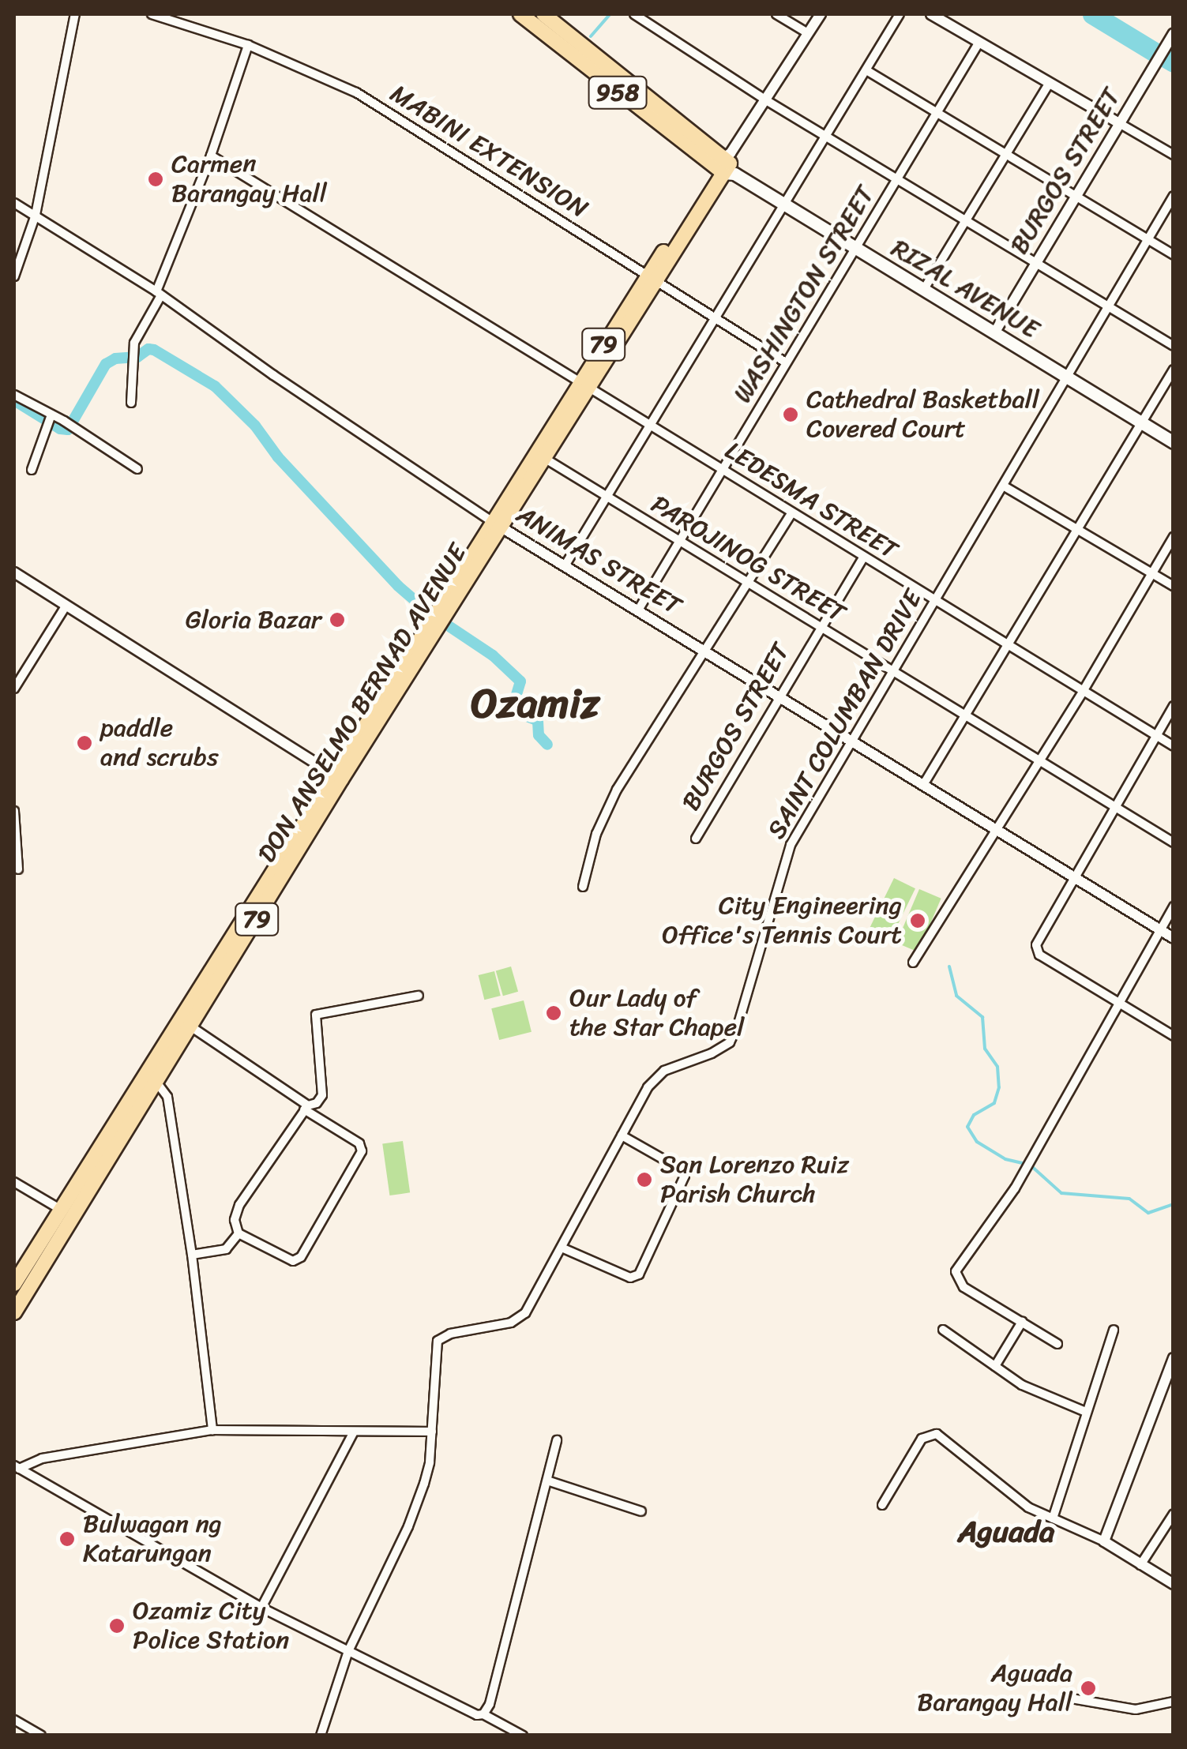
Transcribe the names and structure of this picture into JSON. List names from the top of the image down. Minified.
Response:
{"streets":{"main road":["958","RIZAL AVENUE","79","DON ANSELMO BERNAD AVENUE"],"street":["MABINI EXTENSION","BURGOS STREET","WASHINGTON STREET","LEDESMA STREET","PAROJINOG STREET","ANIMAS STREET","SAINT COLUMBAN DRIVE"]},"crossings":[["958","RIZAL AVENUE"],["958","DON ANSELMO BERNAD AVENUE"],["MABINI EXTENSION","WASHINGTON STREET"],["MABINI EXTENSION","DON ANSELMO BERNAD AVENUE"],["BURGOS STREET","RIZAL AVENUE"],["BURGOS STREET","LEDESMA STREET"],["BURGOS STREET","PAROJINOG STREET"],["BURGOS STREET","ANIMAS STREET"],["RIZAL AVENUE","WASHINGTON STREET"],["RIZAL AVENUE","DON ANSELMO BERNAD AVENUE"],["RIZAL AVENUE","SAINT COLUMBAN DRIVE"],["WASHINGTON STREET","LEDESMA STREET"],["WASHINGTON STREET","PAROJINOG STREET"],["WASHINGTON STREET","ANIMAS STREET"],["LEDESMA STREET","DON ANSELMO BERNAD AVENUE"],["LEDESMA STREET","SAINT COLUMBAN DRIVE"],["PAROJINOG STREET","DON ANSELMO BERNAD AVENUE"],["PAROJINOG STREET","SAINT COLUMBAN DRIVE"],["ANIMAS STREET","DON ANSELMO BERNAD AVENUE"],["ANIMAS STREET","SAINT COLUMBAN DRIVE"]],"districts":["Ozamiz","Aguada"],"places":["Carmen Barangay Hall","Cathedral Basketball Covered Court","Gloria Bazar","paddle and scrubs","City Engineering Office's Tennis Court","Our Lady of the Star Chapel","San Lorenzo Ruiz Parish Church","Bulwagan ng Katarungan","Ozamiz City Police Station","Aguada Barangay Hall"]}
